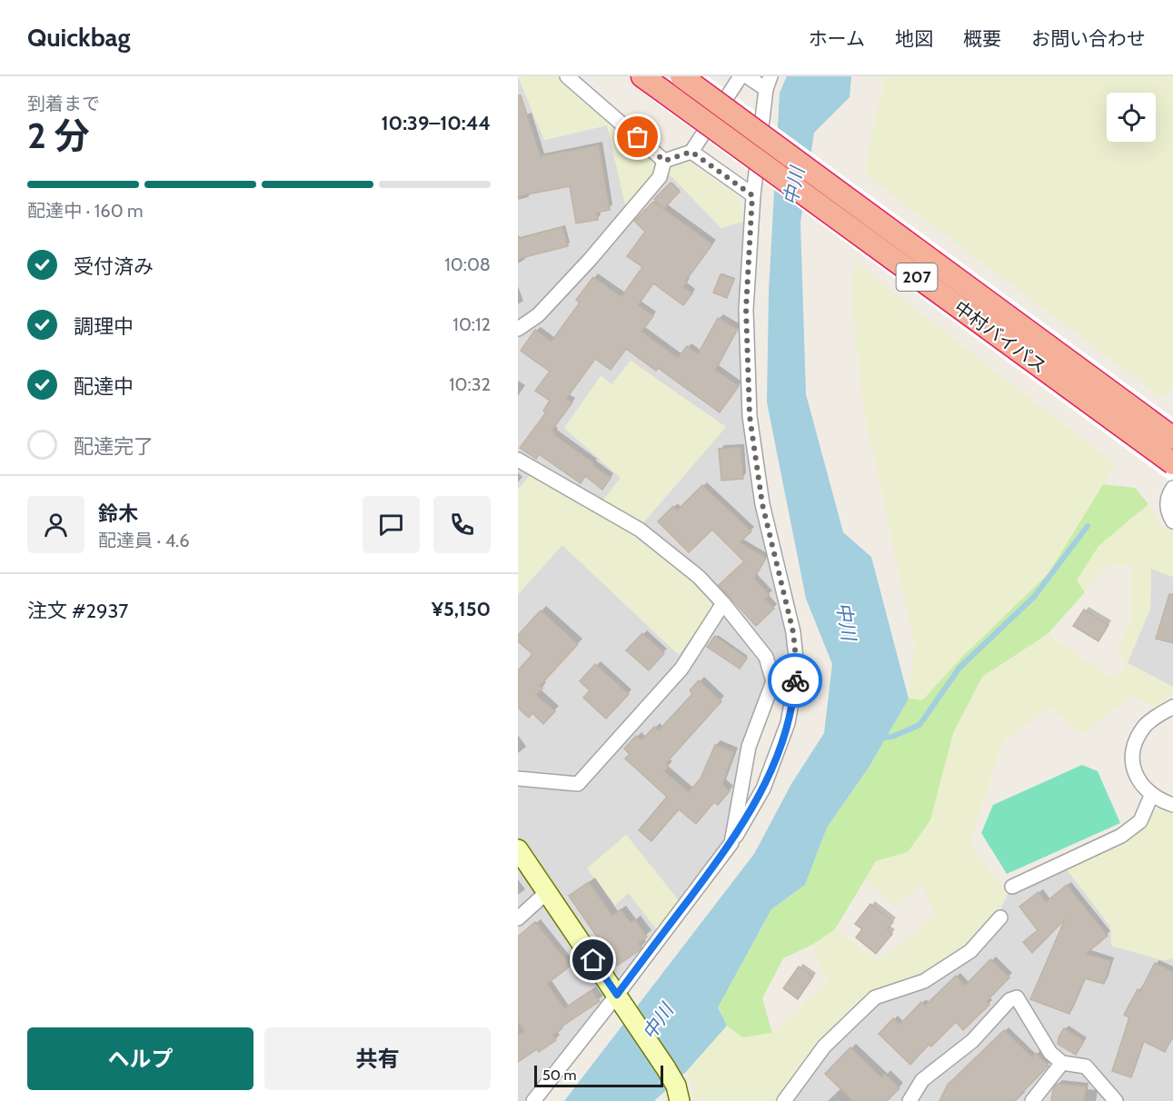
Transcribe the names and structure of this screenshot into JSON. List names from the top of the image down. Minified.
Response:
{"streets":{"highway":["207","中村バイパス"]},"water":["中川"],"scale_bar":"50 m","page":{"header":"Quickbag","nav":["ホーム","地図","概要","お問い合わせ"],"heading":["2 分","到着まで","10:39–10:44"],"panel":["鈴木","配達員 · 4.6","注文 #2937","¥5,150"],"bar":"配達中 · 160 m","list":[["受付済み","10:08"],["調理中","10:12"],["配達中","10:32"],"配達完了"],"buttons":["ヘルプ","共有"],"scale":"50 m"}}
